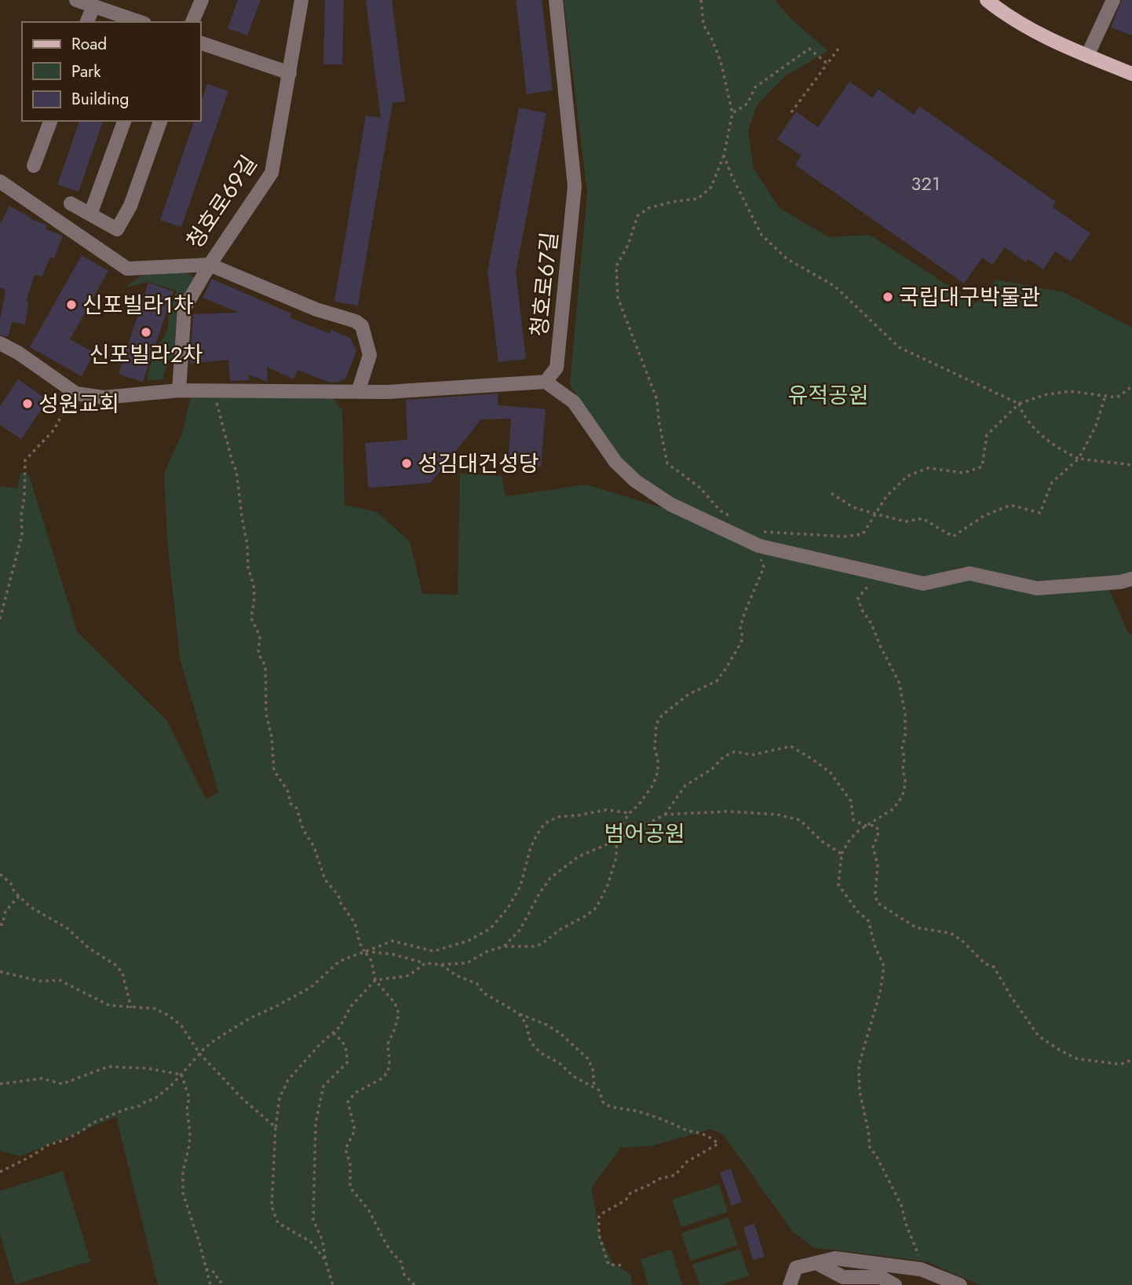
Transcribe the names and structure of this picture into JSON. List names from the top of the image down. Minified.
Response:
{"streets":{"street":["청호로69길","청호로67길"]},"parks":["유적공원","범어공원"],"places":["국립대구박물관","신포빌라1차","신포빌라2차","성원교회","성김대건성당"],"house_numbers":["321"],"legend":["Road","Park","Building"]}
